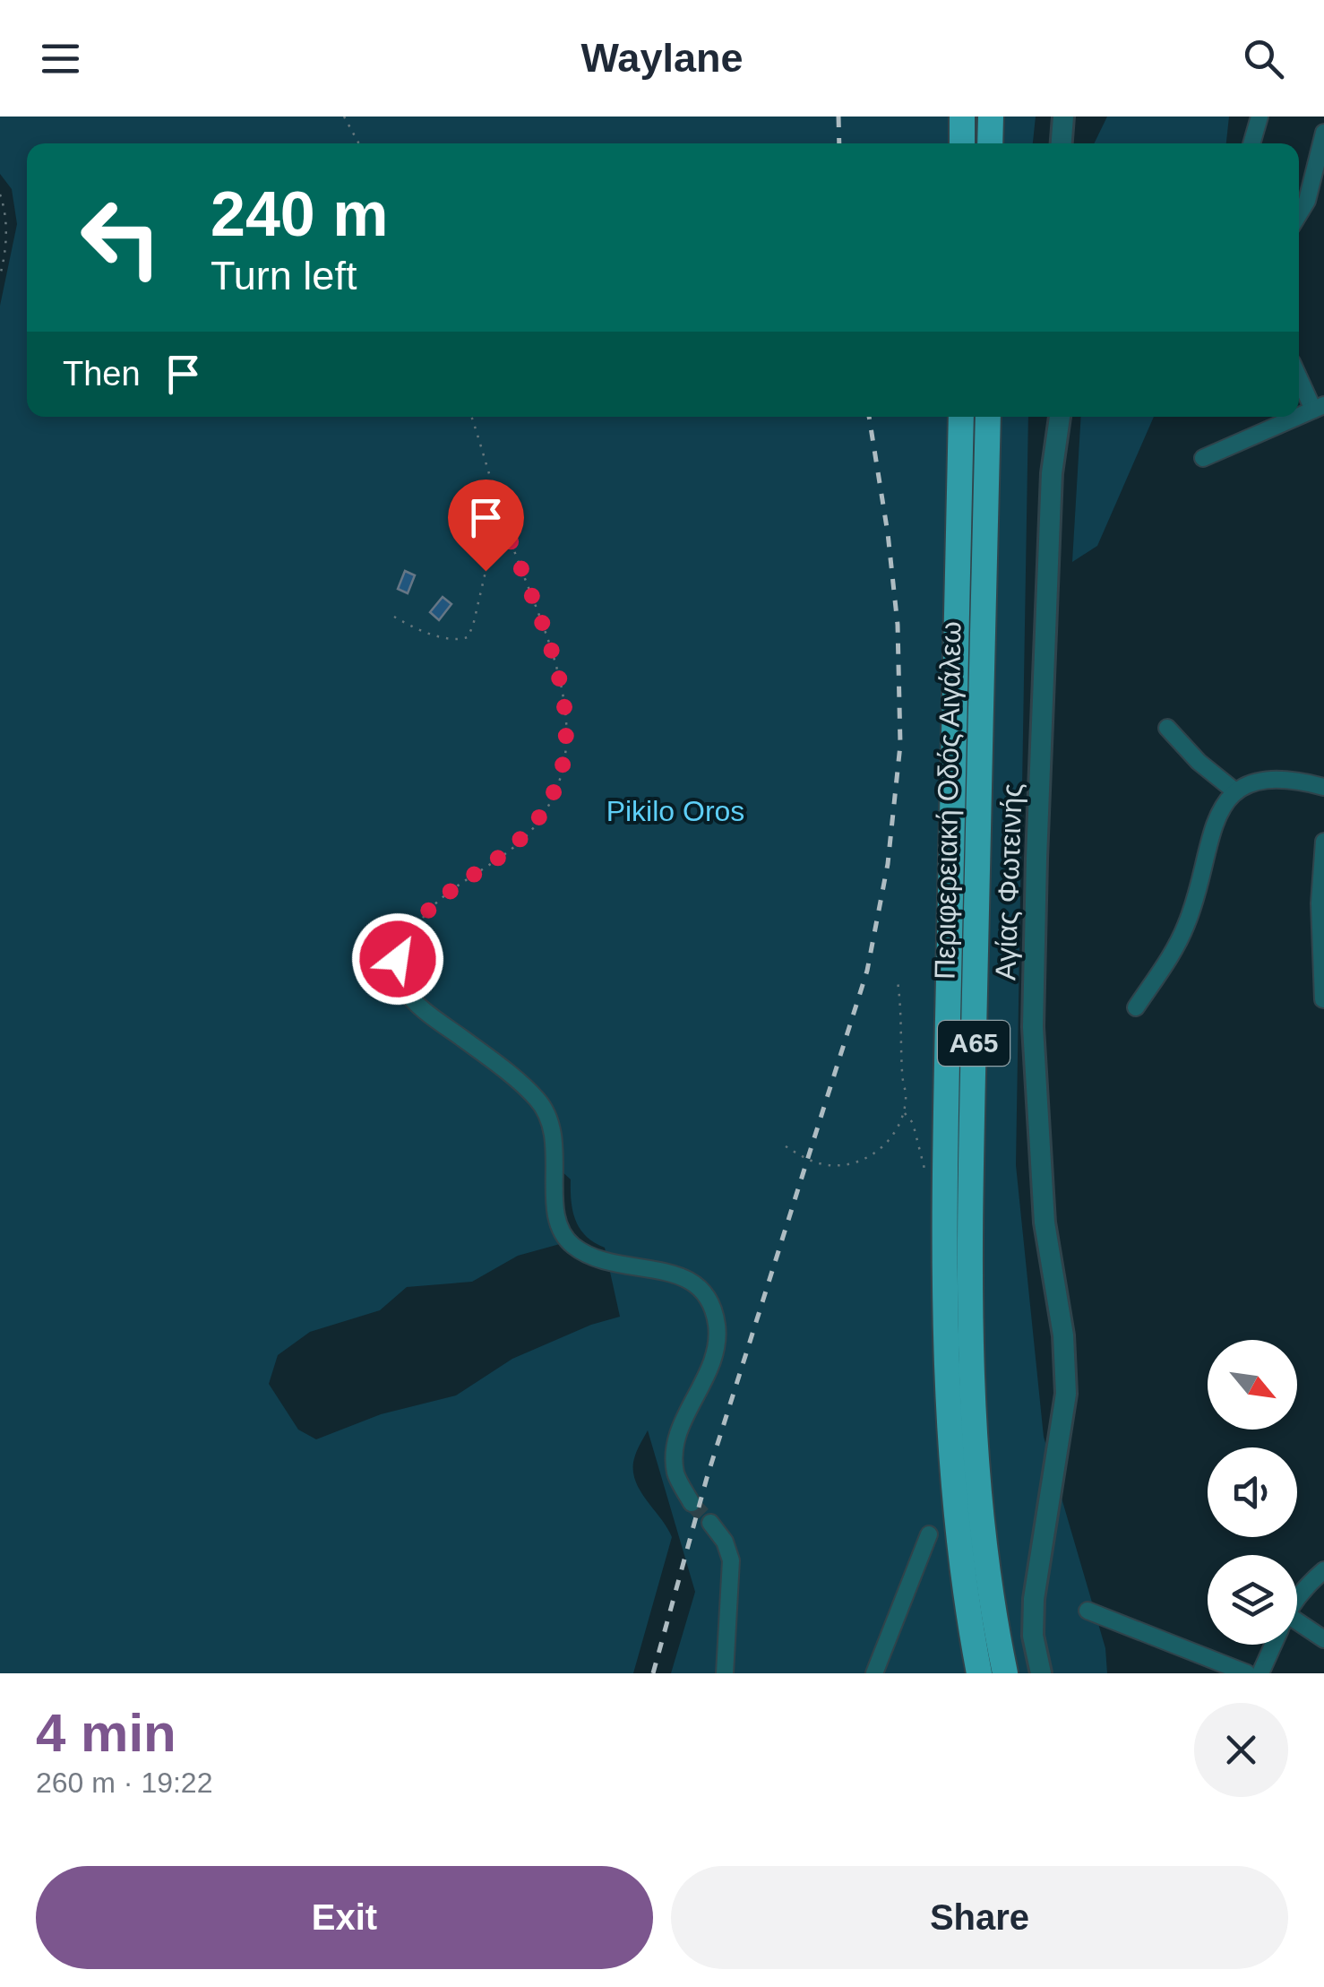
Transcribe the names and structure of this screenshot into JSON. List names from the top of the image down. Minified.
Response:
{"streets":{"highway":["Περιφερειακή Οδός Αιγάλεω","Α65"],"street":["Αγίας Φωτεινής"]},"parks":["Pikilo Oros"],"north":"bottom right","page":{"header":"Waylane","turn":["240 m","Turn left"],"then":"Then","heading":["4 min","260 m · 19:22"],"buttons":["Exit","Share"]}}
